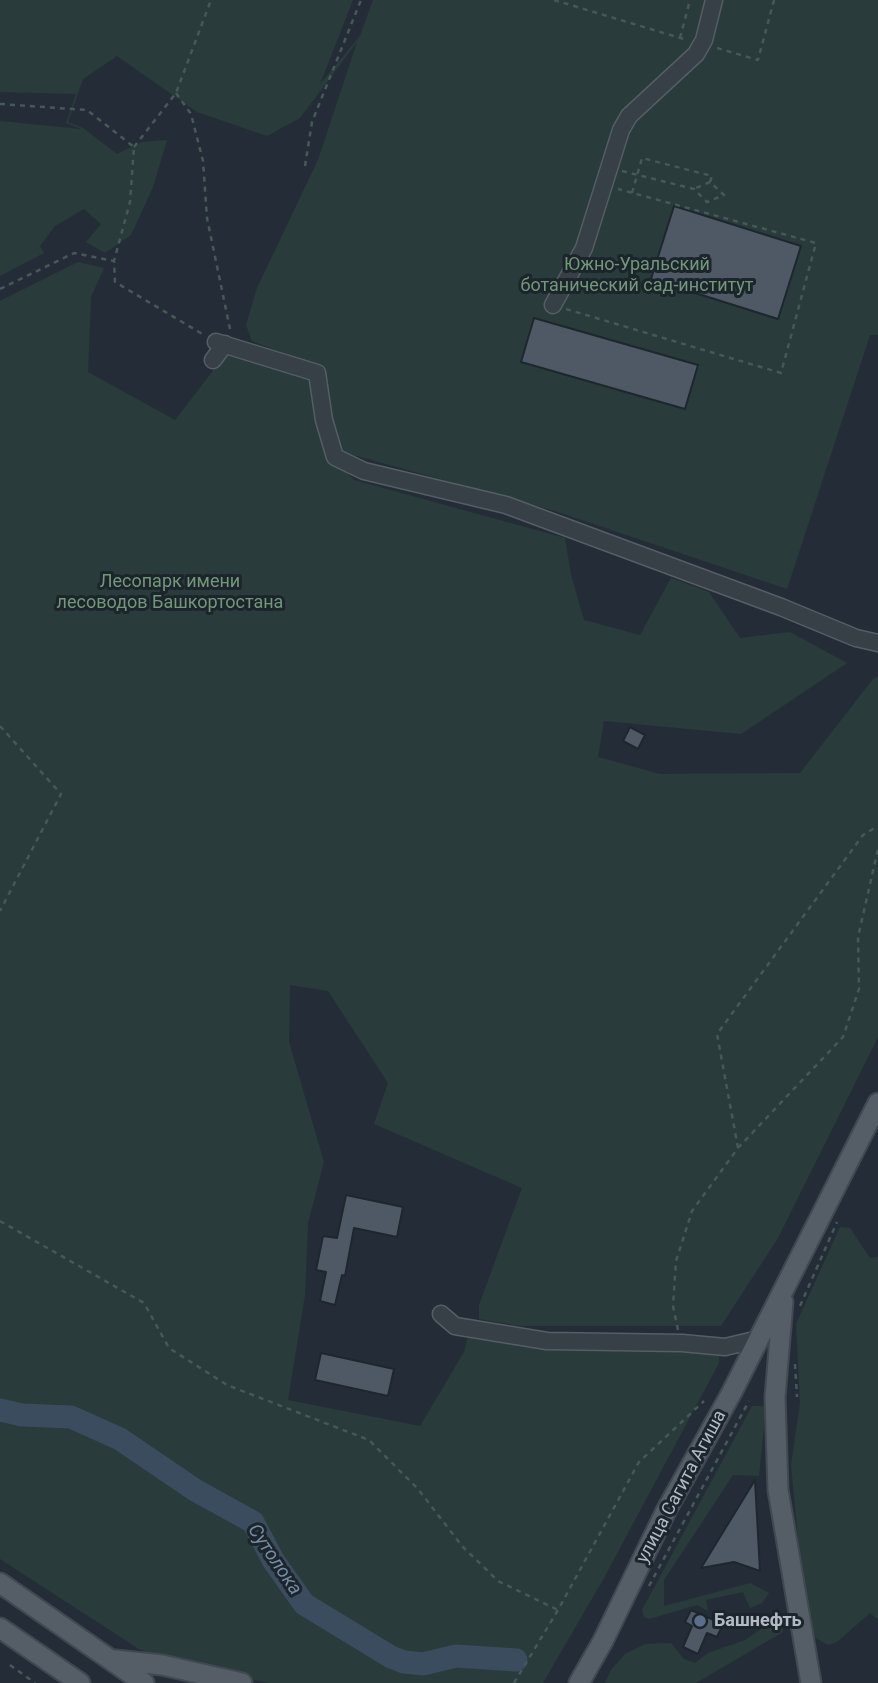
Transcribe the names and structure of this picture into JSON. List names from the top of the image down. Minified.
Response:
{"streets":{"main road":["улица Сагита Агиша"]},"water":["Сутолока"],"parks":["Южно-Уральский ботанический сад-институт","Лесопарк имени лесоводов Башкортостана"],"places":["Башнефть"]}
